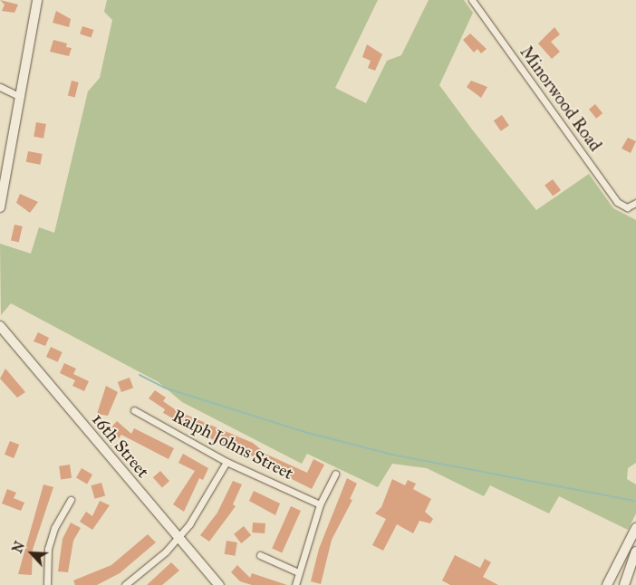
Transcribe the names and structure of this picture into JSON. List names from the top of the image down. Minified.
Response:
{"streets":{"street":["Minorwood Road","Ralph Johns Street","16th Street"]},"north":"top left"}
